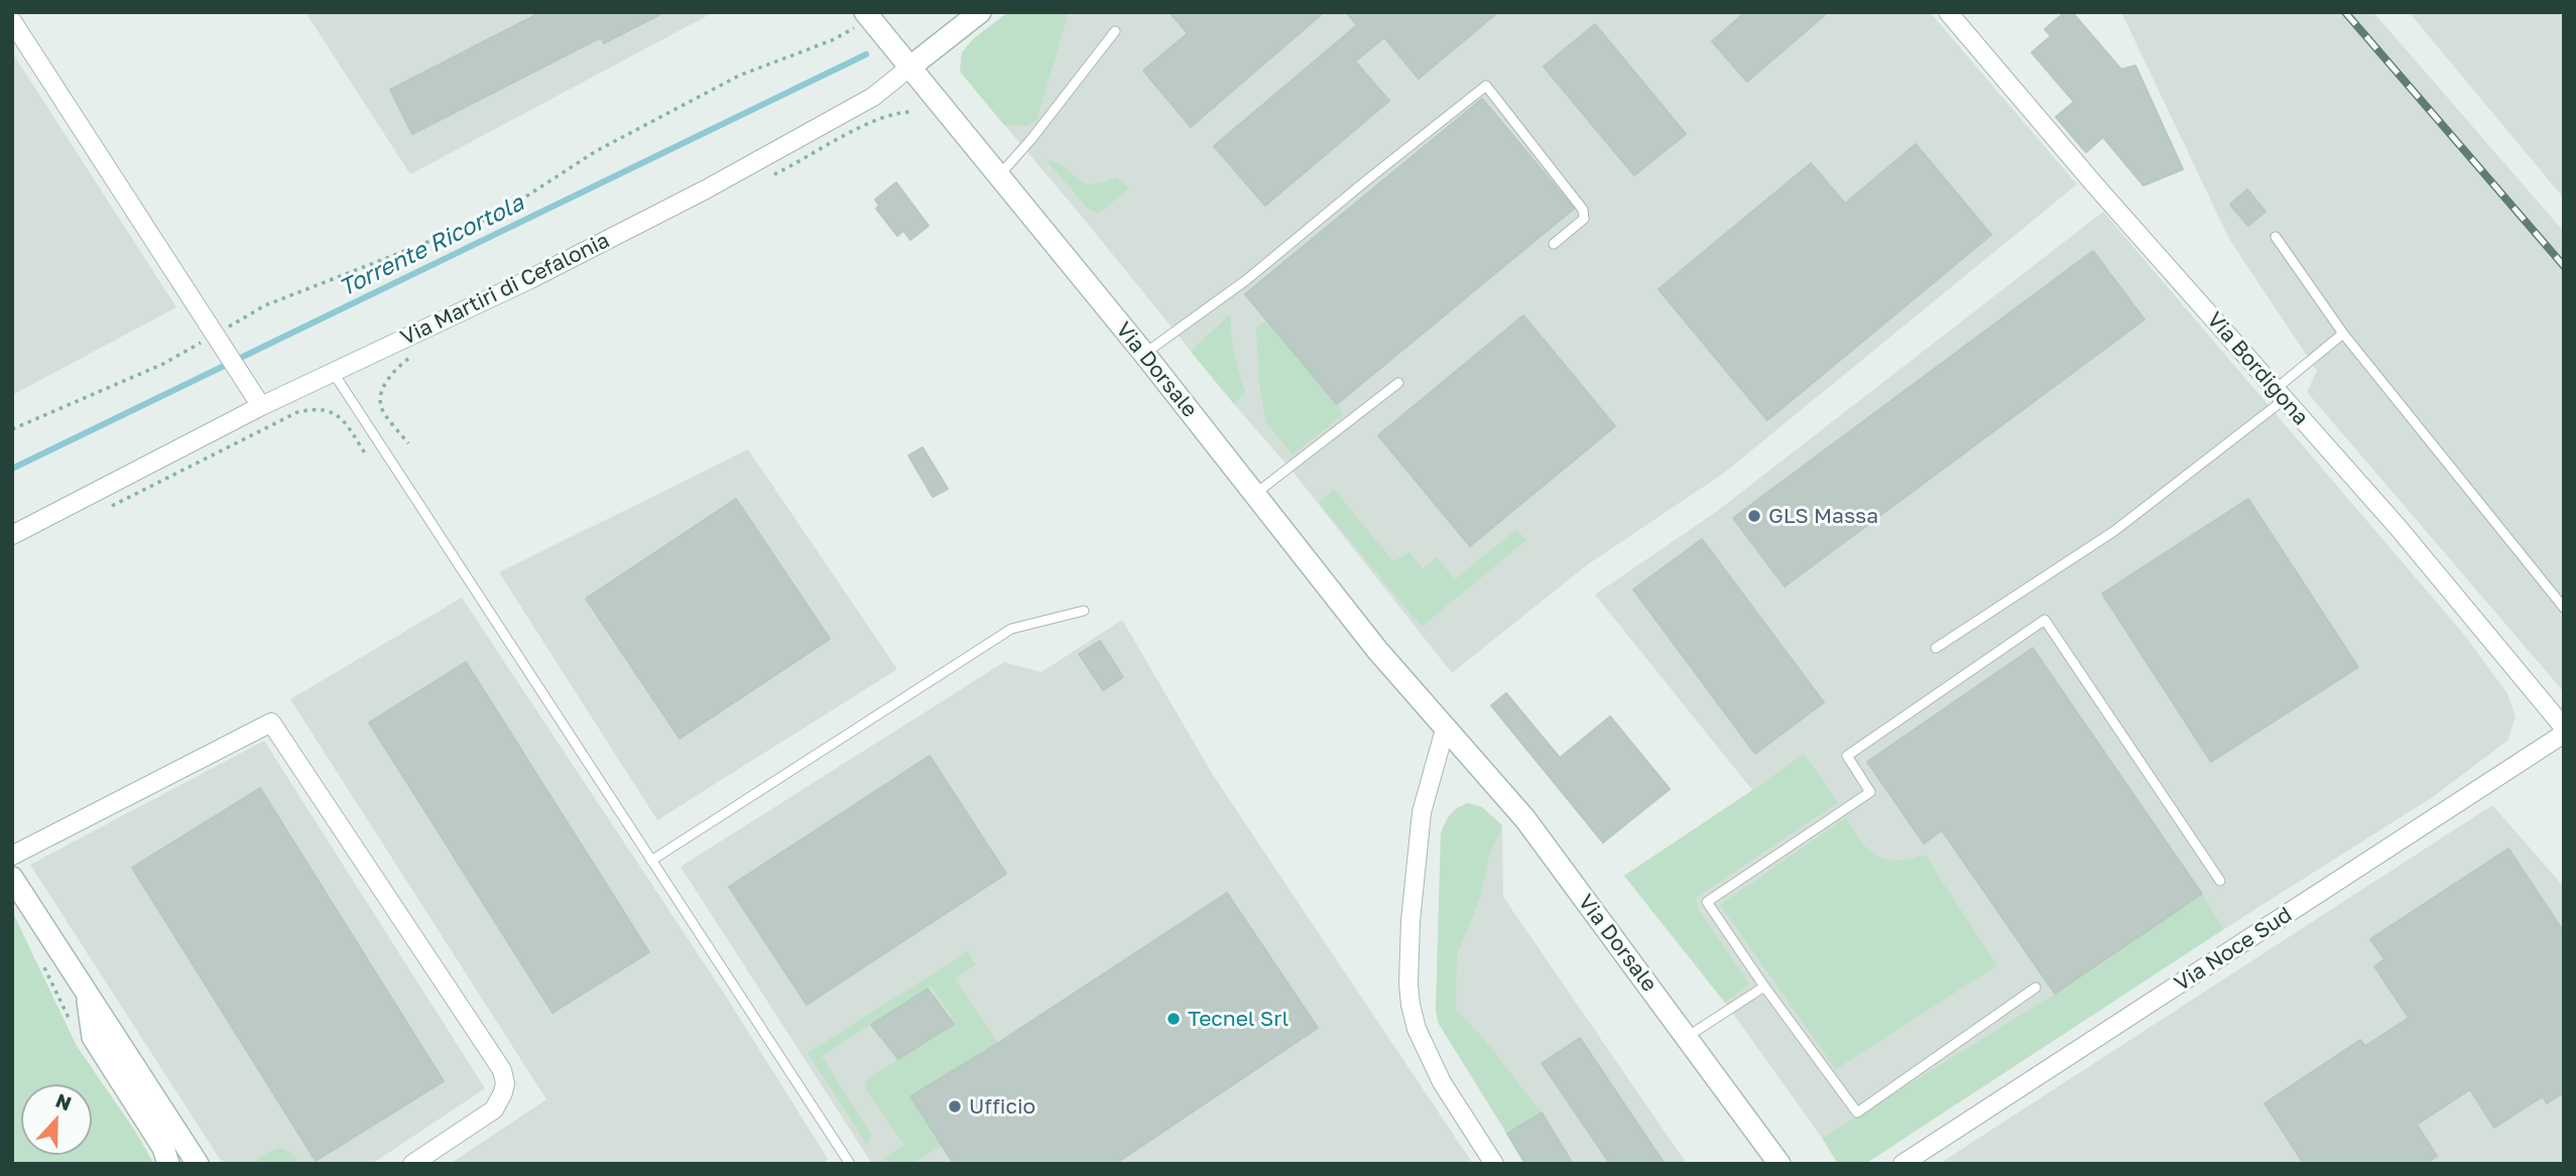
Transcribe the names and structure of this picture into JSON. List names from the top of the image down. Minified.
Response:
{"streets":{"street":["Via Martiri di Cefalonia","Via Bordigona","Via Dorsale","Via Noce Sud"]},"crossings":[["Via Martiri di Cefalonia","Via Dorsale"]],"water":["Torrente Ricortola"],"places":["GLS Massa","Tecnel Srl","Ufficio"],"north":"top"}
